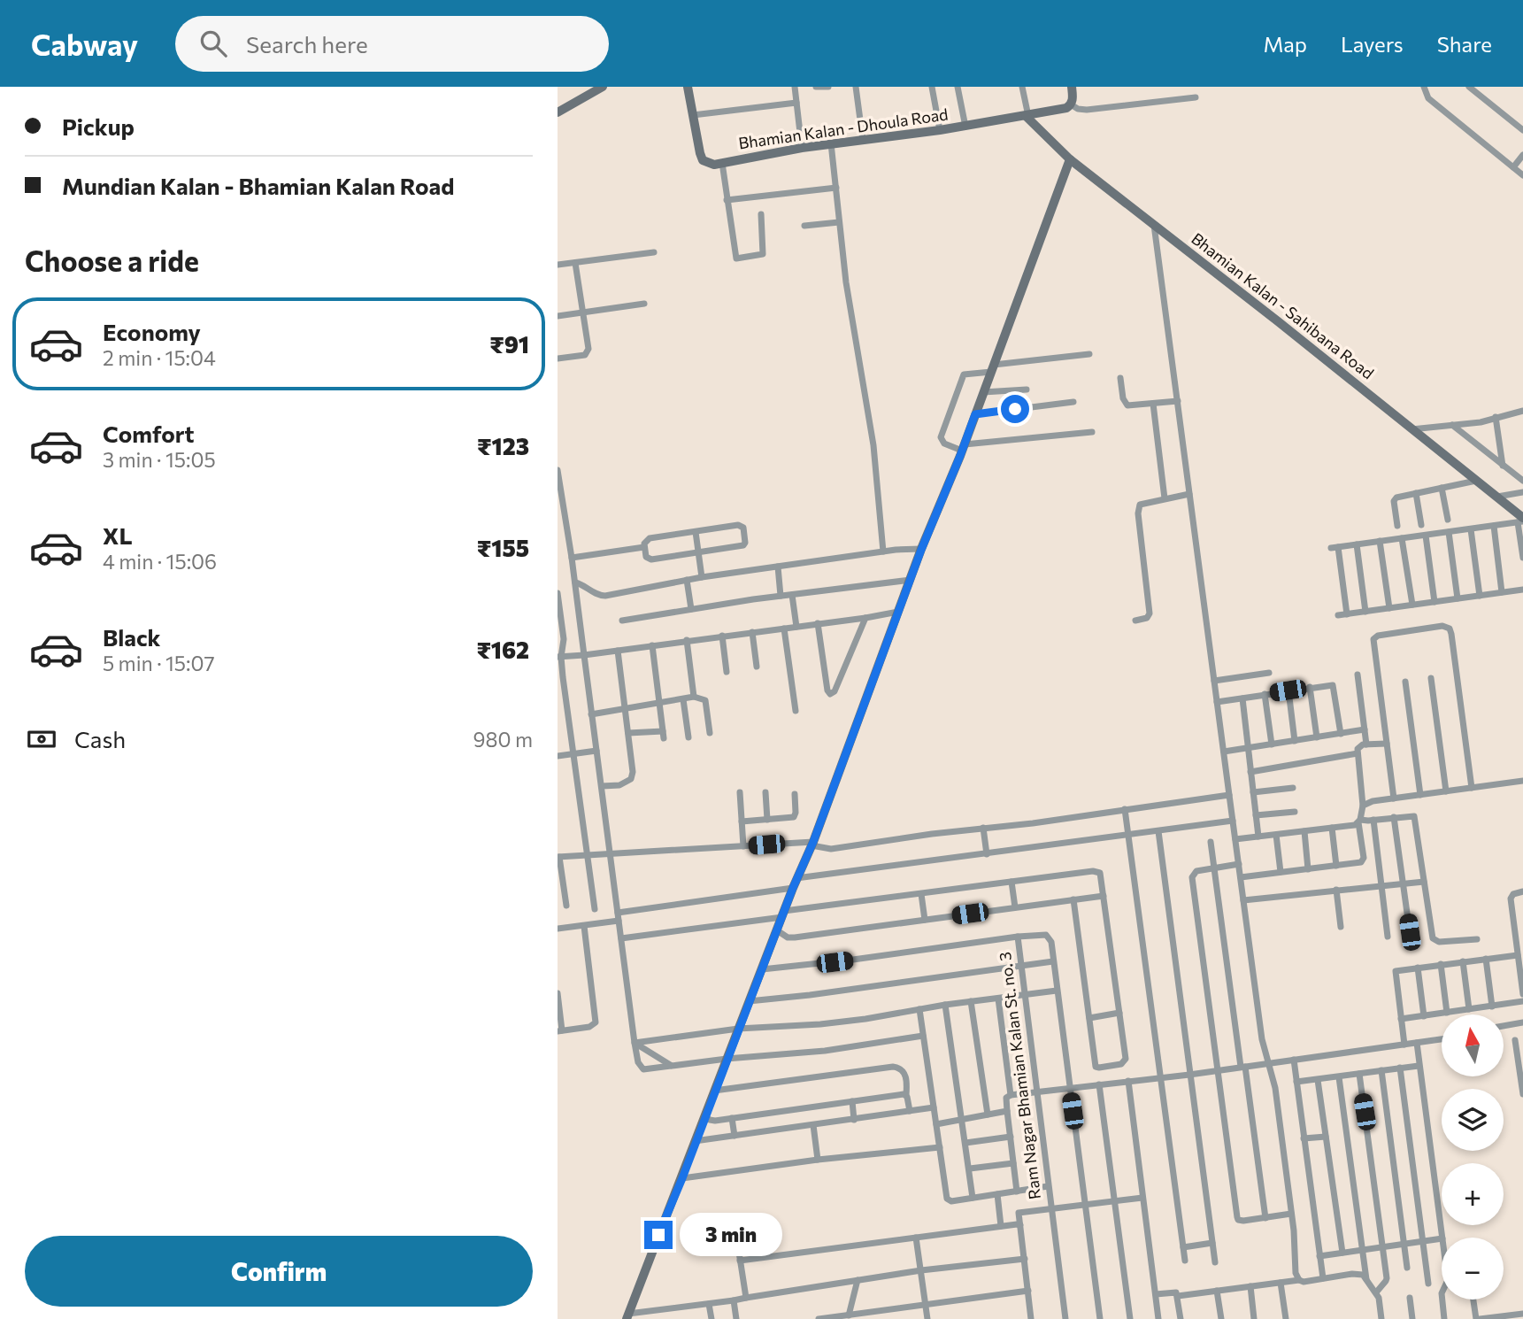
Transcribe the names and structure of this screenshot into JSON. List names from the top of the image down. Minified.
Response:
{"streets":{"street":["Bhamian Kalan - Dhoula Road","Bhamian Kalan - Sahibana Road","Ram Nagar Bhamian Kalan St. no. 3"]},"crossings":[["Bhamian Kalan - Dhoula Road","Bhamian Kalan - Sahibana Road"]],"north":"top","page":{"header":"Cabway","search":"Search here","nav":["Map","Layers","Share"],"banner":["Pickup","Mundian Kalan - Bhamian Kalan Road"],"heading":"Choose a ride","list":[{"name":"Economy","note":"2 min · 15:04","value":"₹91"},{"name":"Comfort","note":"3 min · 15:05","value":"₹123"},{"name":"XL","note":"4 min · 15:06","value":"₹155"},{"name":"Black","note":"5 min · 15:07","value":"₹162"}],"pay":["Cash","980 m"],"map_buttons":["+","−"],"bubble":"3 min","buttons":"Confirm"}}
